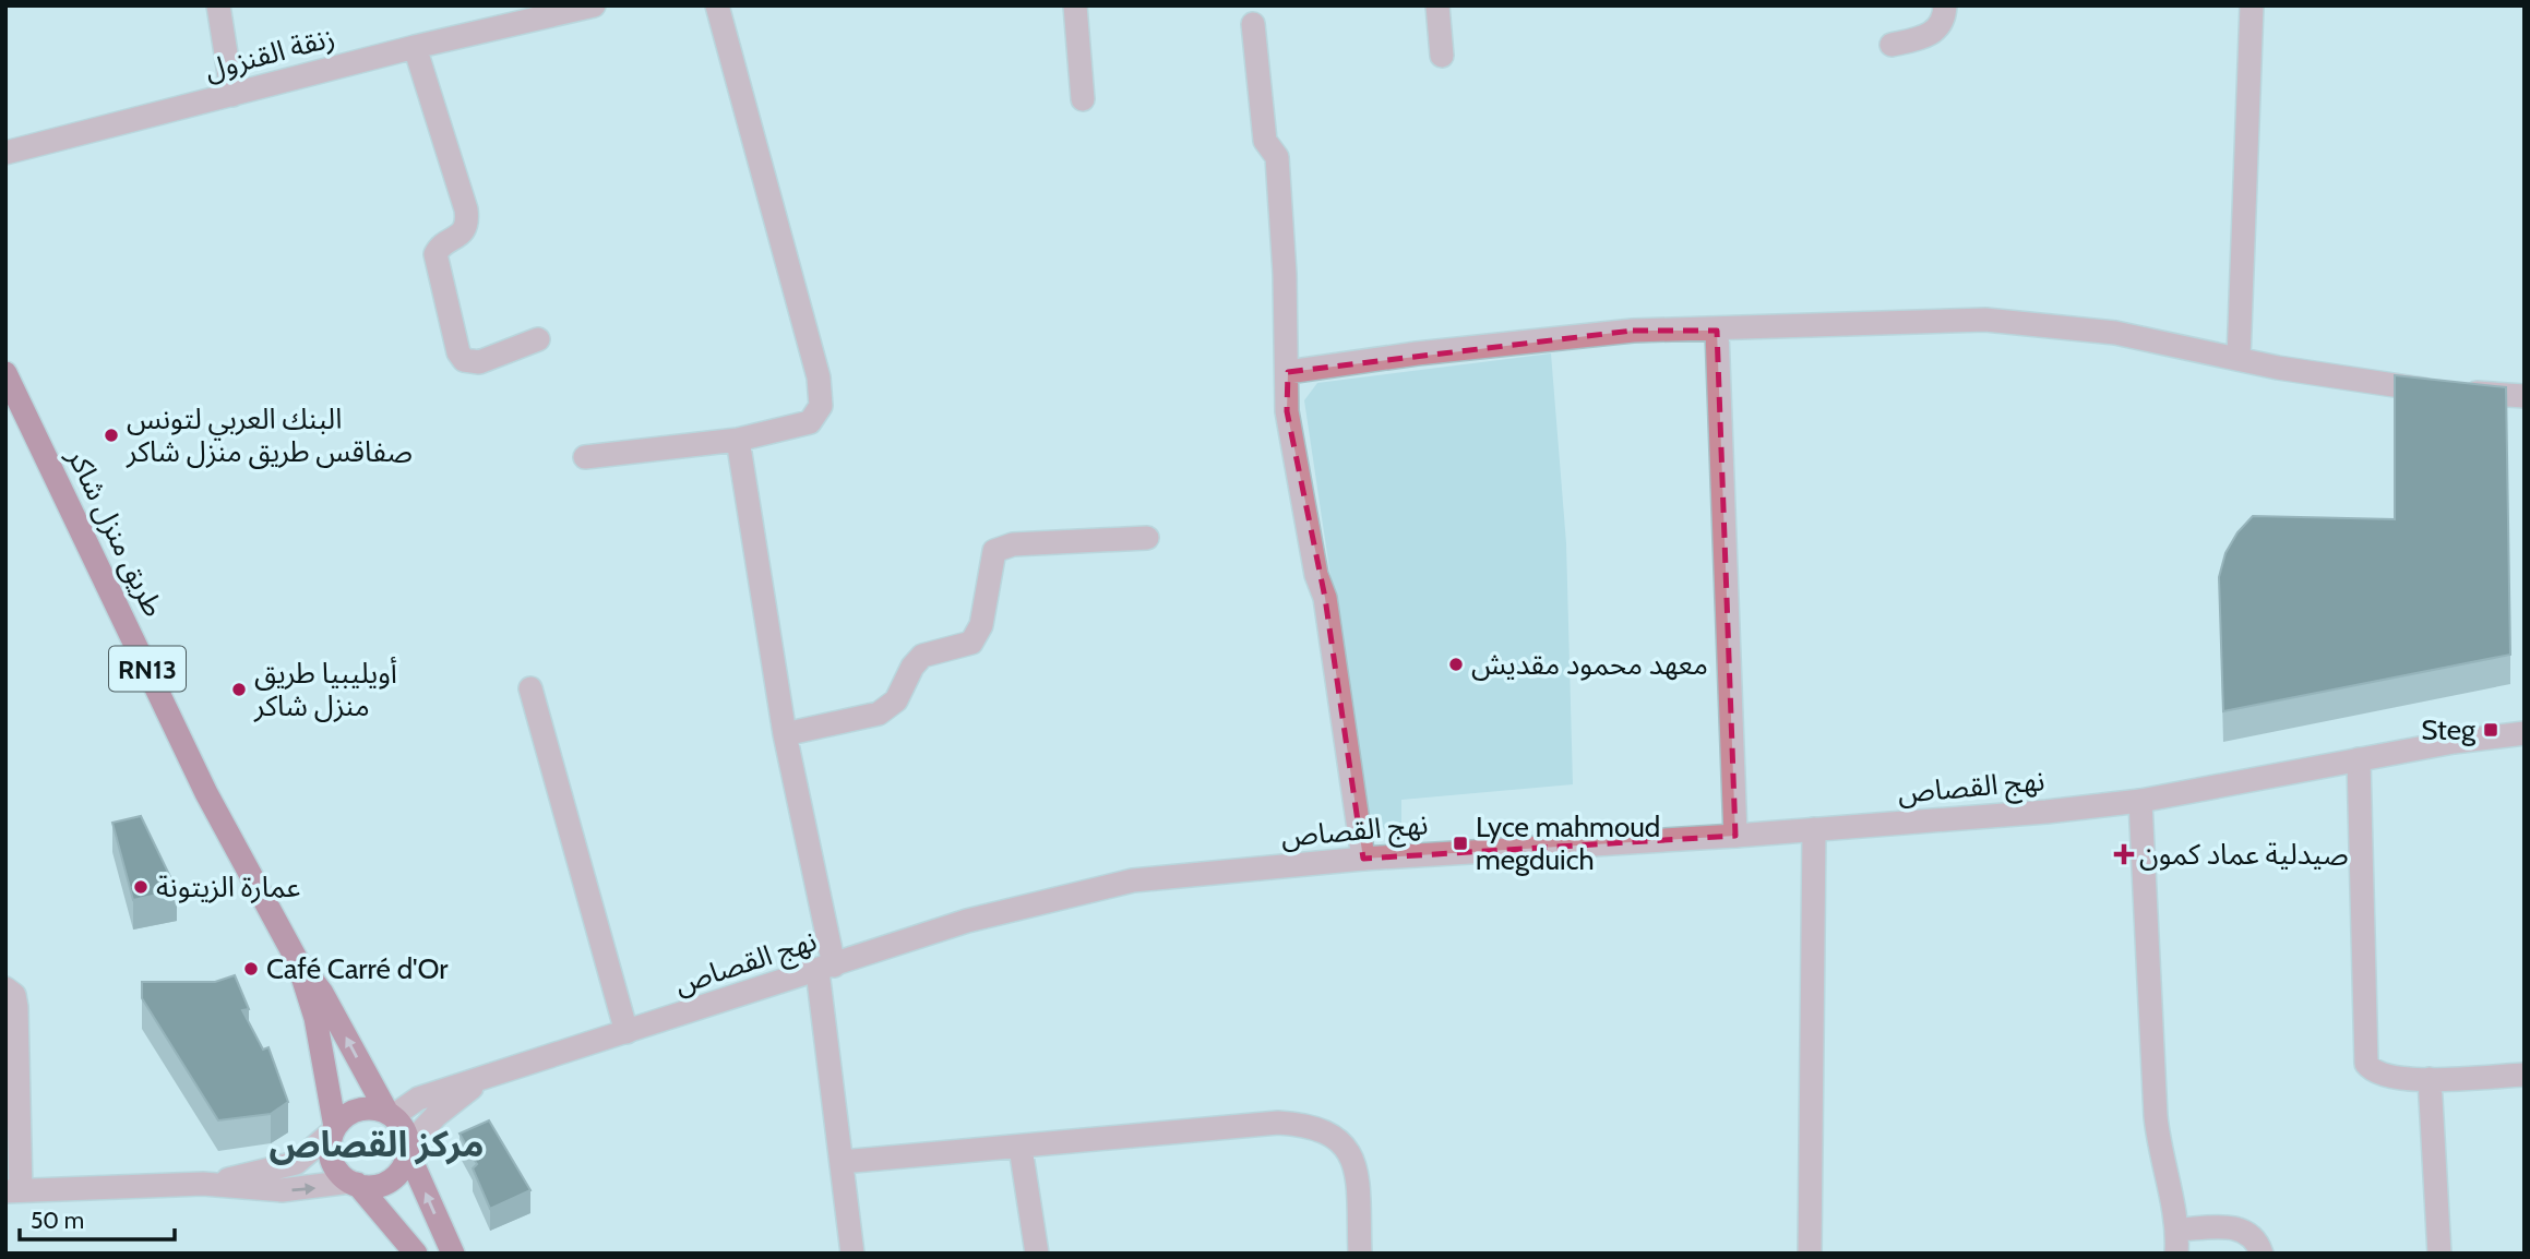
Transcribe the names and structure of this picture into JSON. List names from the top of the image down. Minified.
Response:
{"streets":{"main road":["طريق منزل شاكر","RN13"],"street":["زنقة القنزول","نهج القصاص"]},"crossings":[["طريق منزل شاكر","RN13"],["طريق منزل شاكر","نهج القصاص"],["RN13","نهج القصاص"]],"districts":["مركز القصاص"],"places":{"other":["البنك العربي لتونس صفاقس طريق منزل شاكر","معهد محمود مقديش","أويليبيا طريق منزل شاكر","عمارة الزيتونة","Café Carré d'Or"],"transit":["Steg","Lyce mahmoud megduich"],"health":["صيدلية عماد كمون"]},"scale_bar":"50 m"}
